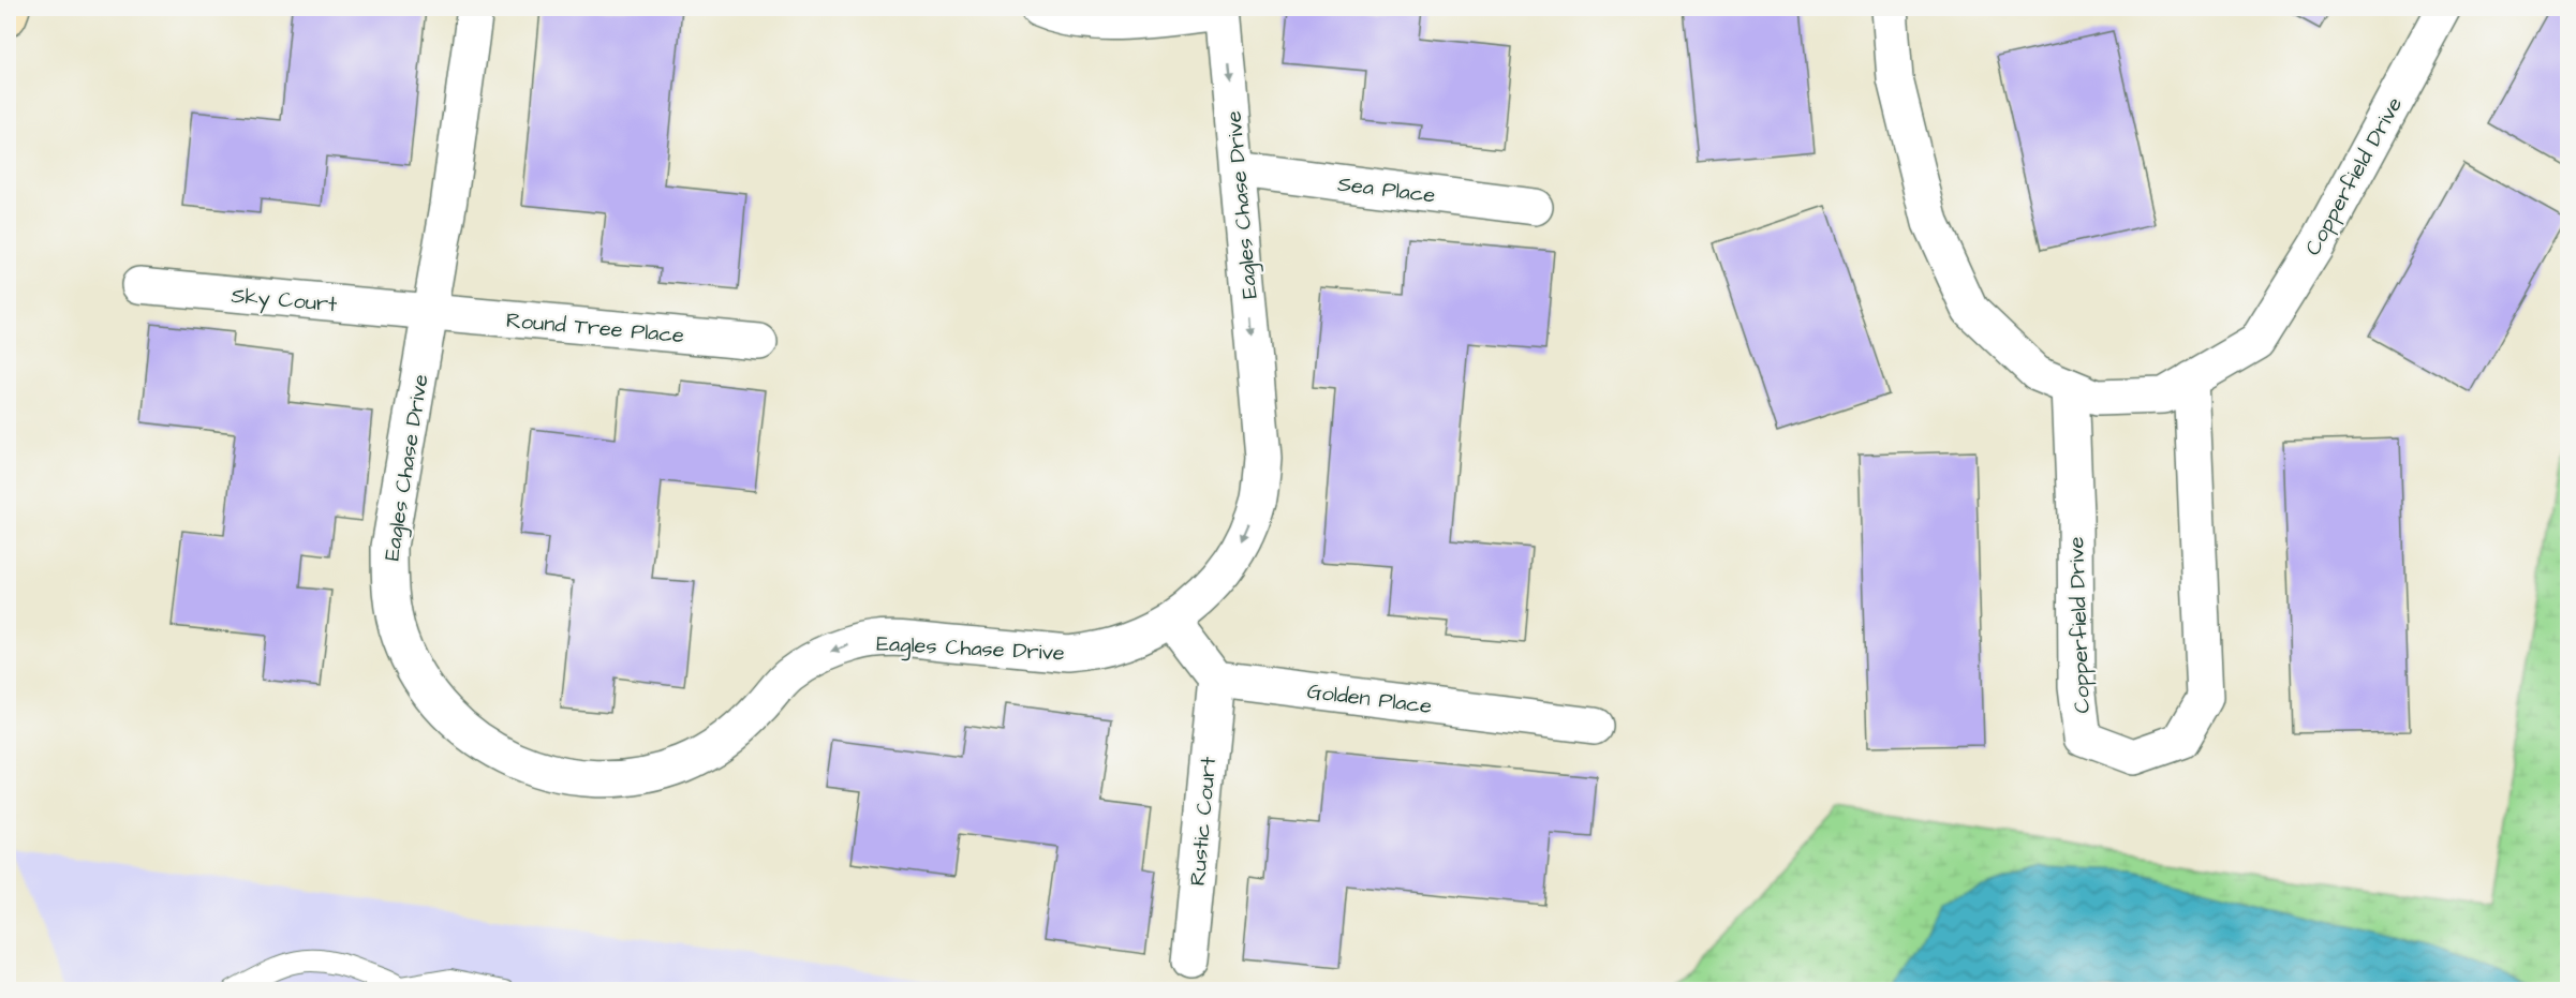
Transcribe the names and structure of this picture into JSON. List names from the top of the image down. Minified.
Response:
{"streets":{"street":["Copperfield Drive","Sea Place","Eagles Chase Drive","Sky Court","Round Tree Place","Golden Place","Rustic Court"]},"crossings":[["Sea Place","Eagles Chase Drive"],["Eagles Chase Drive","Sky Court"],["Eagles Chase Drive","Round Tree Place"],["Sky Court","Round Tree Place"],["Golden Place","Rustic Court"]]}
